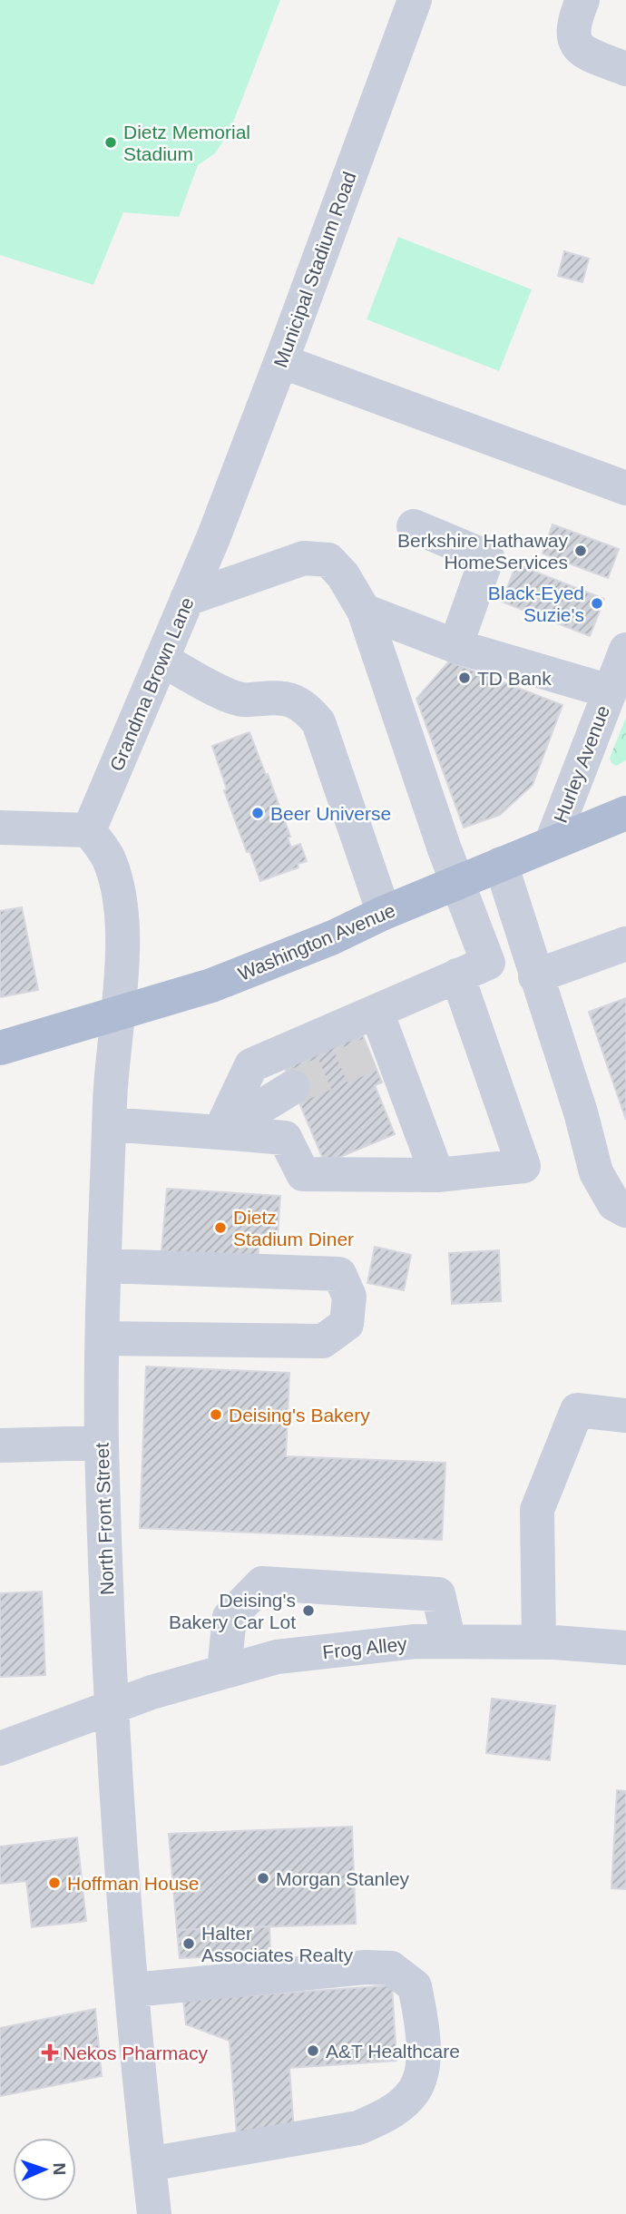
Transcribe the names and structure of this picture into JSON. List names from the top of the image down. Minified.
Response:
{"streets":{"main road":["Washington Avenue"],"street":["Municipal Stadium Road","Grandma Brown Lane","Hurley Avenue","North Front Street","Frog Alley"]},"crossings":[["Municipal Stadium Road","Grandma Brown Lane"],["Grandma Brown Lane","North Front Street"],["Hurley Avenue","Washington Avenue"],["Washington Avenue","North Front Street"],["North Front Street","Frog Alley"]],"places":{"other":["Dietz Memorial Stadium","Berkshire Hathaway HomeServices","Black-Eyed Suzie's","TD Bank","Beer Universe","Dietz Stadium Diner","Deising's Bakery","Deising's Bakery Car Lot","Morgan Stanley","Hoffman House","Halter Associates Realty","A&T Healthcare"],"health":["Nekos Pharmacy"]},"north":"right"}
